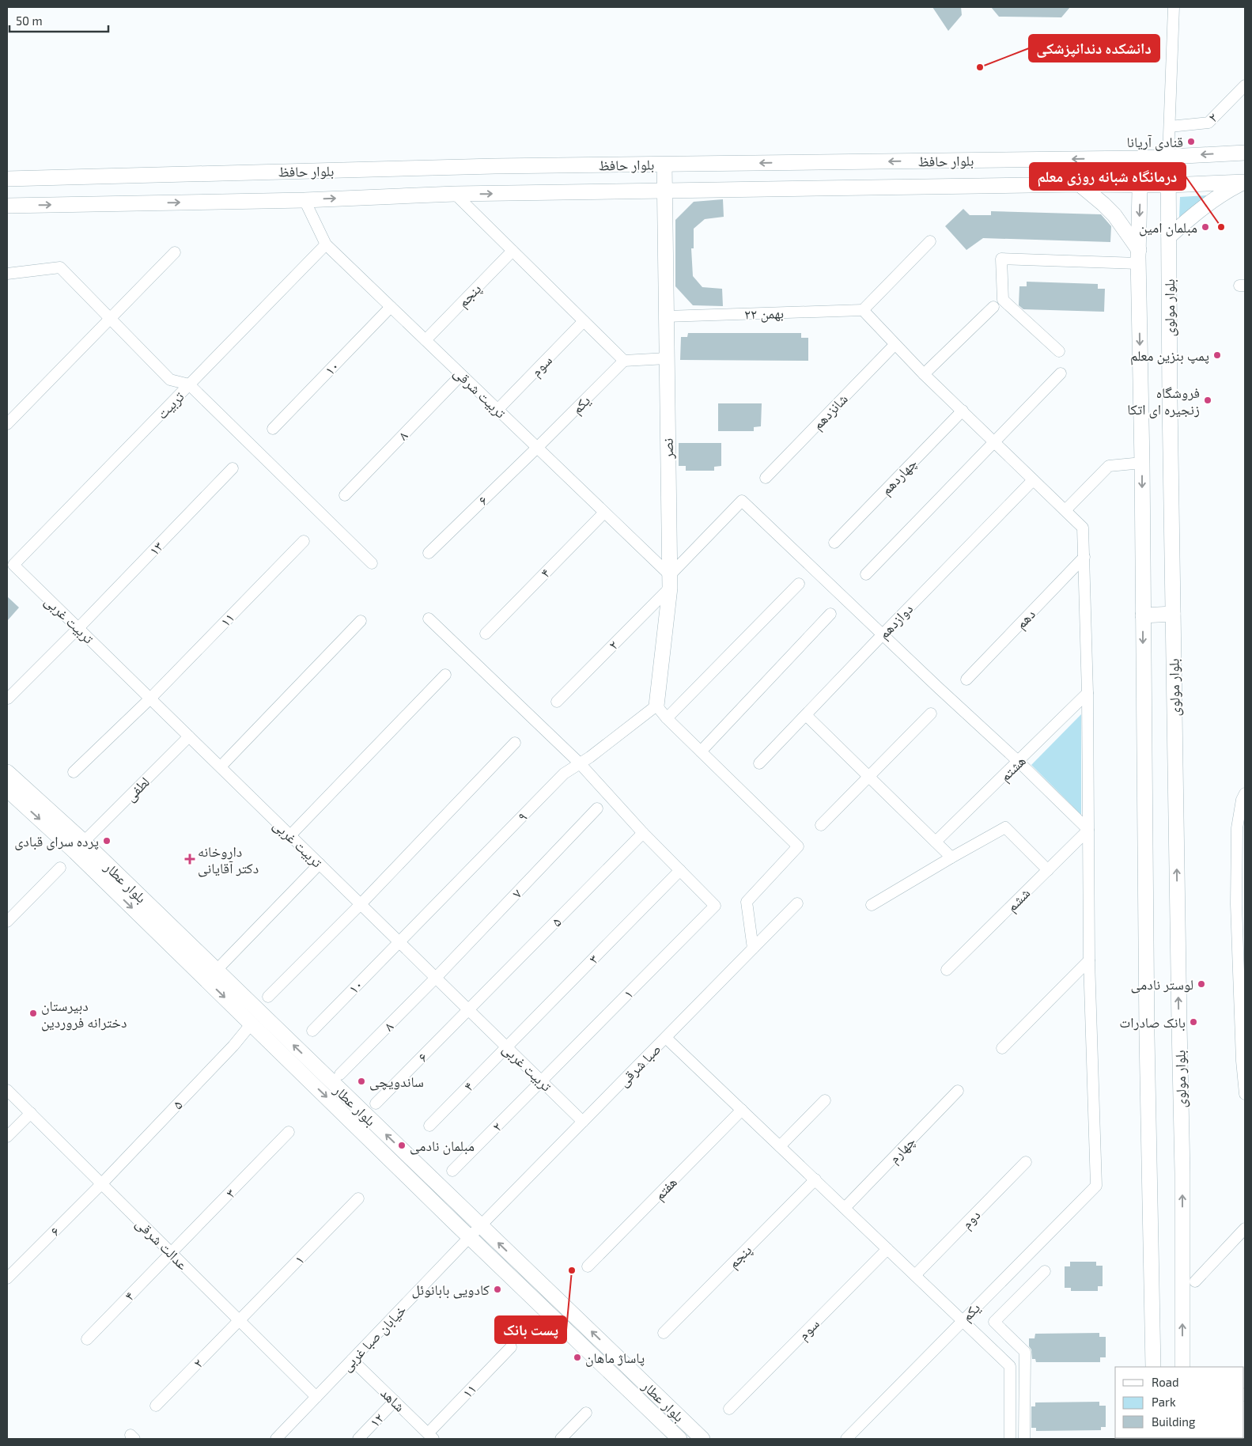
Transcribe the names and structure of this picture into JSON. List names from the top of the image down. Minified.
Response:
{"streets":{"street":["۲","بلوار حافظ","پنجم","بلوار مولوی","۲۲ بهمن","سوم","۱۰","تربیت شرقی","یکم","تربیت","شانزدهم","۸","نصر","چهاردهم","۶","۱۳","۴","دهم","تربیت غربی","۱۱","دوازدهم","هشتم","لطفی","۹","بلوار عطار","۷","ششم","۵","۳","۱","صبا شرقی","چهارم","هفتم","دوم","عدالت شرقی","خیابان صبا غربی","شاهد","۱۲"]},"crossings":[["۲","بلوار مولوی"],["۲","تربیت شرقی"],["۲","نصر"],["۲","تربیت غربی"],["۲","دوازدهم"],["۲","۱"],["۲","عدالت شرقی"],["بلوار حافظ","بلوار مولوی"],["بلوار حافظ","تربیت شرقی"],["بلوار حافظ","نصر"],["پنجم","تربیت شرقی"],["۲۲ بهمن","نصر"],["سوم","تربیت شرقی"],["۱۰","تربیت شرقی"],["۱۰","تربیت غربی"],["۱۰","۹"],["تربیت شرقی","یکم"],["تربیت شرقی","تربیت"],["تربیت شرقی","۸"],["تربیت شرقی","نصر"],["تربیت شرقی","۶"],["تربیت شرقی","۴"],["یکم","۶"],["تربیت","تربیت غربی"],["۸","تربیت غربی"],["۸","۷"],["نصر","۹"],["۶","تربیت غربی"],["۶","۵"],["۶","عدالت شرقی"],["۱۳","تربیت غربی"],["۴","تربیت غربی"],["۴","۳"],["۴","عدالت شرقی"],["تربیت غربی","۱۱"],["تربیت غربی","لطفی"],["تربیت غربی","۹"],["تربیت غربی","۷"],["تربیت غربی","۵"],["تربیت غربی","۳"],["تربیت غربی","۱"],["تربیت غربی","صبا شرقی"],["۱۱","شاهد"],["لطفی","بلوار عطار"],["بلوار عطار","۵"],["بلوار عطار","صبا شرقی"],["بلوار عطار","خیابان صبا غربی"],["۵","عدالت شرقی"],["۳","۱"],["۳","عدالت شرقی"],["۱","عدالت شرقی"],["صبا شرقی","خیابان صبا غربی"],["عدالت شرقی","خیابان صبا غربی"],["خیابان صبا غربی","شاهد"],["شاهد","۱۲"]],"places":{"other":["دانشکده دندانپزشکی","قنادی آریانا","مبلمان امین","درمانگاه شبانه روزی معلم","پمپ بنزین معلم","فروشگاه زنجیره ای اتکا","پرده سرای قبادی","لوستر نادمی","دبیرستان دخترانه فروردین","بانک صادرات","ساندویچی","مبلمان نادمی","پست بانک","کادویی بابانوئل","پاساژ ماهان"],"health":["داروخانه دکتر آقایانی"]},"legend":["Road","Park","Building"],"scale_bar":"50 m"}
